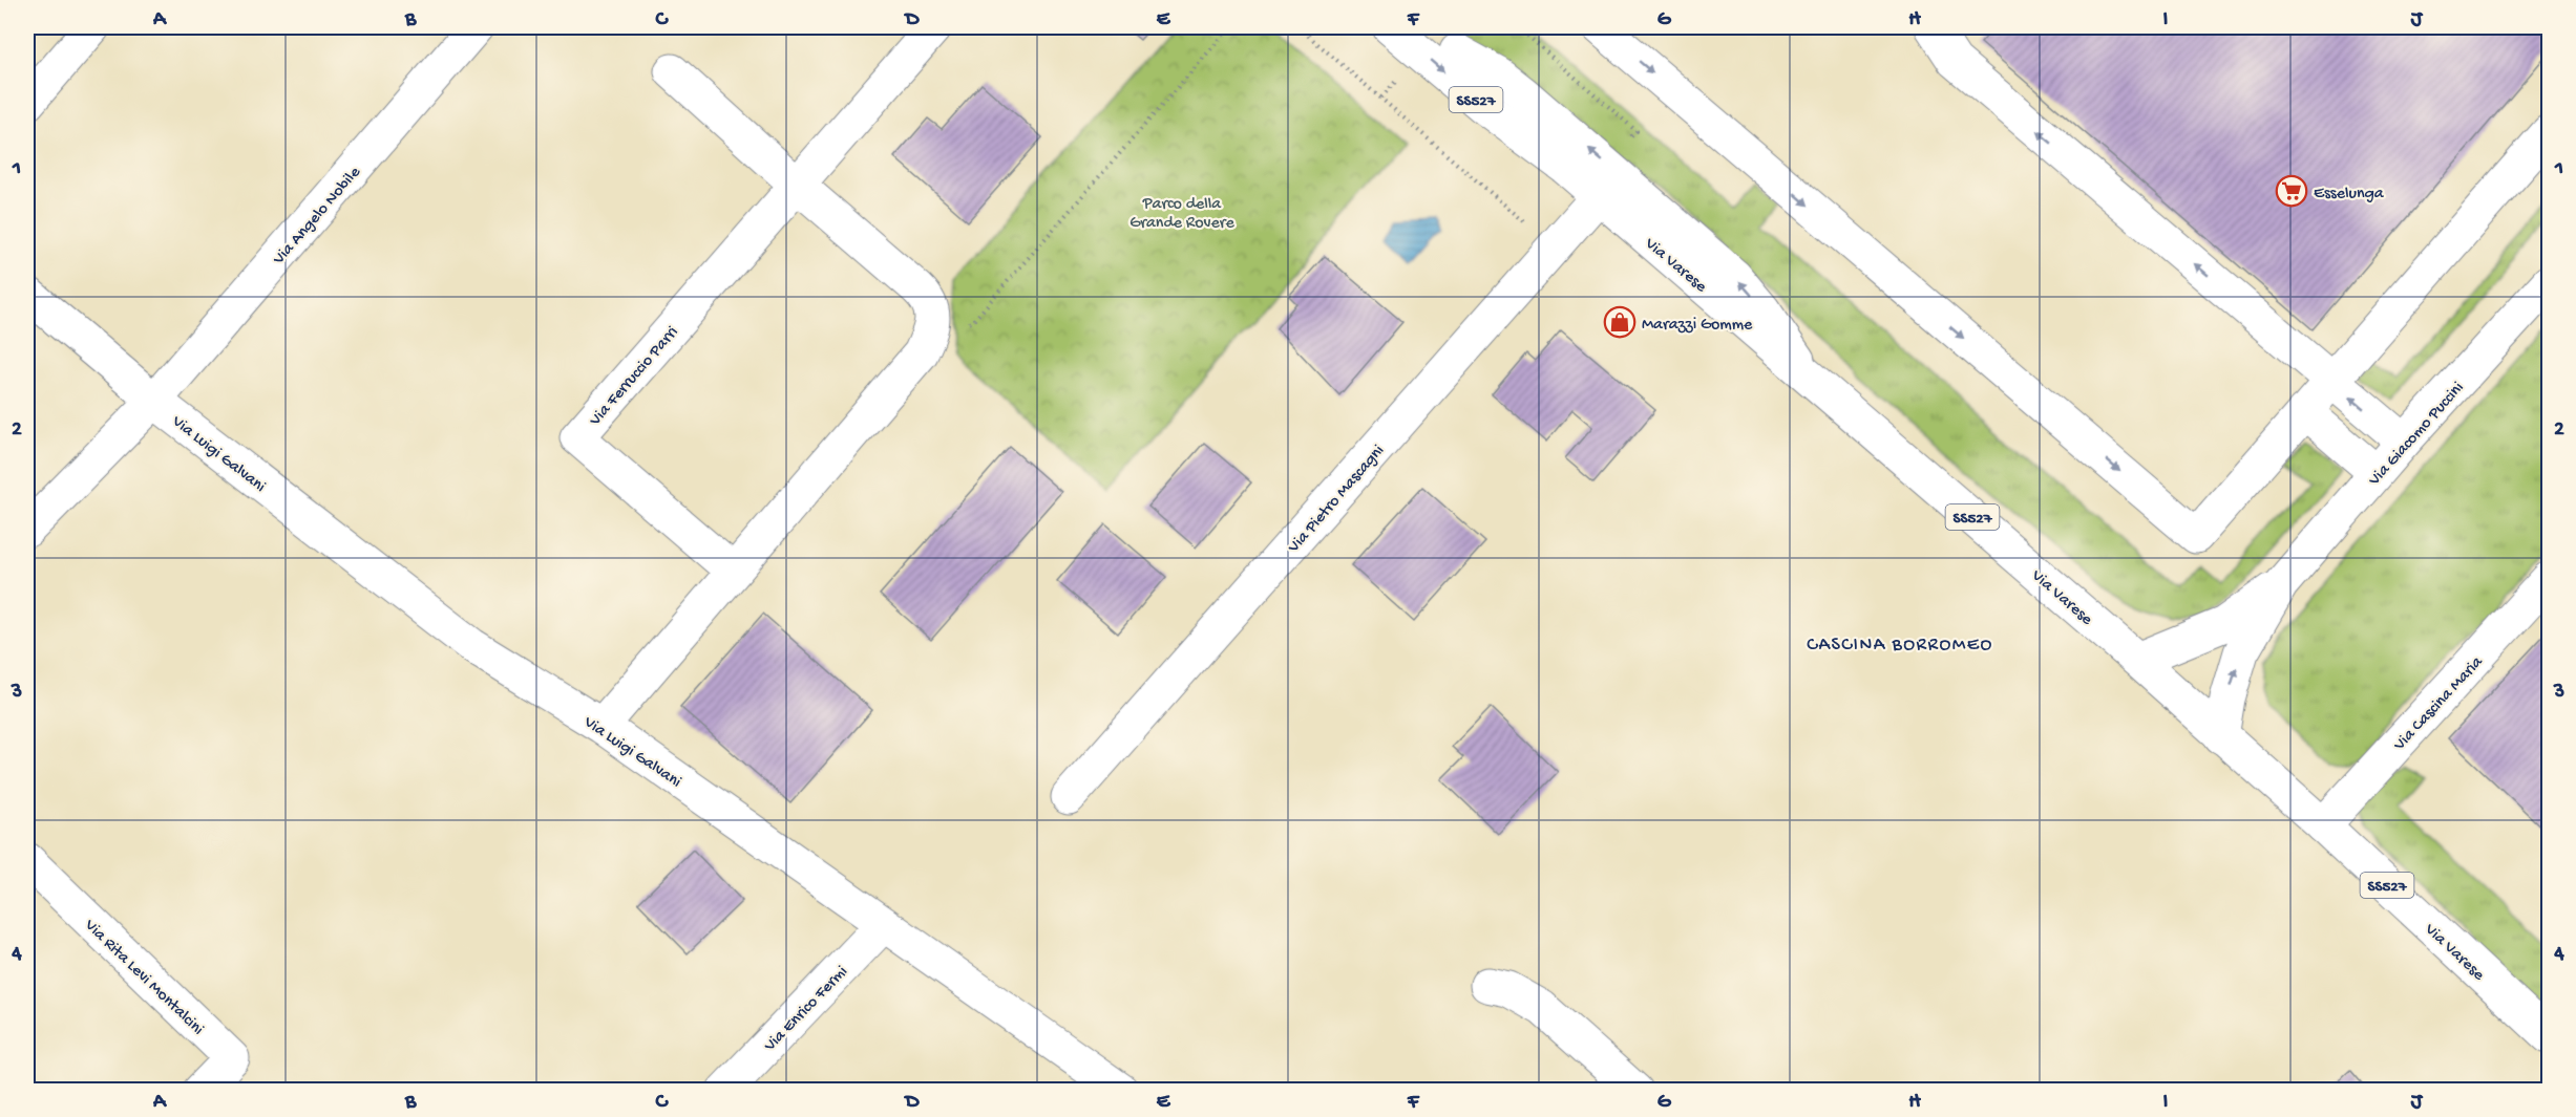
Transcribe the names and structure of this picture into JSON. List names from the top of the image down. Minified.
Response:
{"streets":{"street":["SS527","Via Angelo Nobile","Via Varese","Via Ferruccio Parri","Via Giacomo Puccini","Via Luigi Galvani","Via Pietro Mascagni","Via Cascina Maria","Via Rita Levi Montalcini","Via Enrico Fermi"]},"crossings":[["Via Angelo Nobile","Via Luigi Galvani"],["Via Varese","Via Giacomo Puccini"],["Via Varese","Via Pietro Mascagni"],["Via Varese","Via Cascina Maria"],["Via Luigi Galvani","Via Enrico Fermi"]],"districts":["CASCINA BORROMEO"],"parks":["Parco della Grande Rovere"],"places":{"supermarket":["Esselunga"],"shop":["Marazzi Gomme"]},"grid":{"columns":["A","B","C","D","E","F","G","H","I","J"],"rows":["1","2","3","4"]}}
